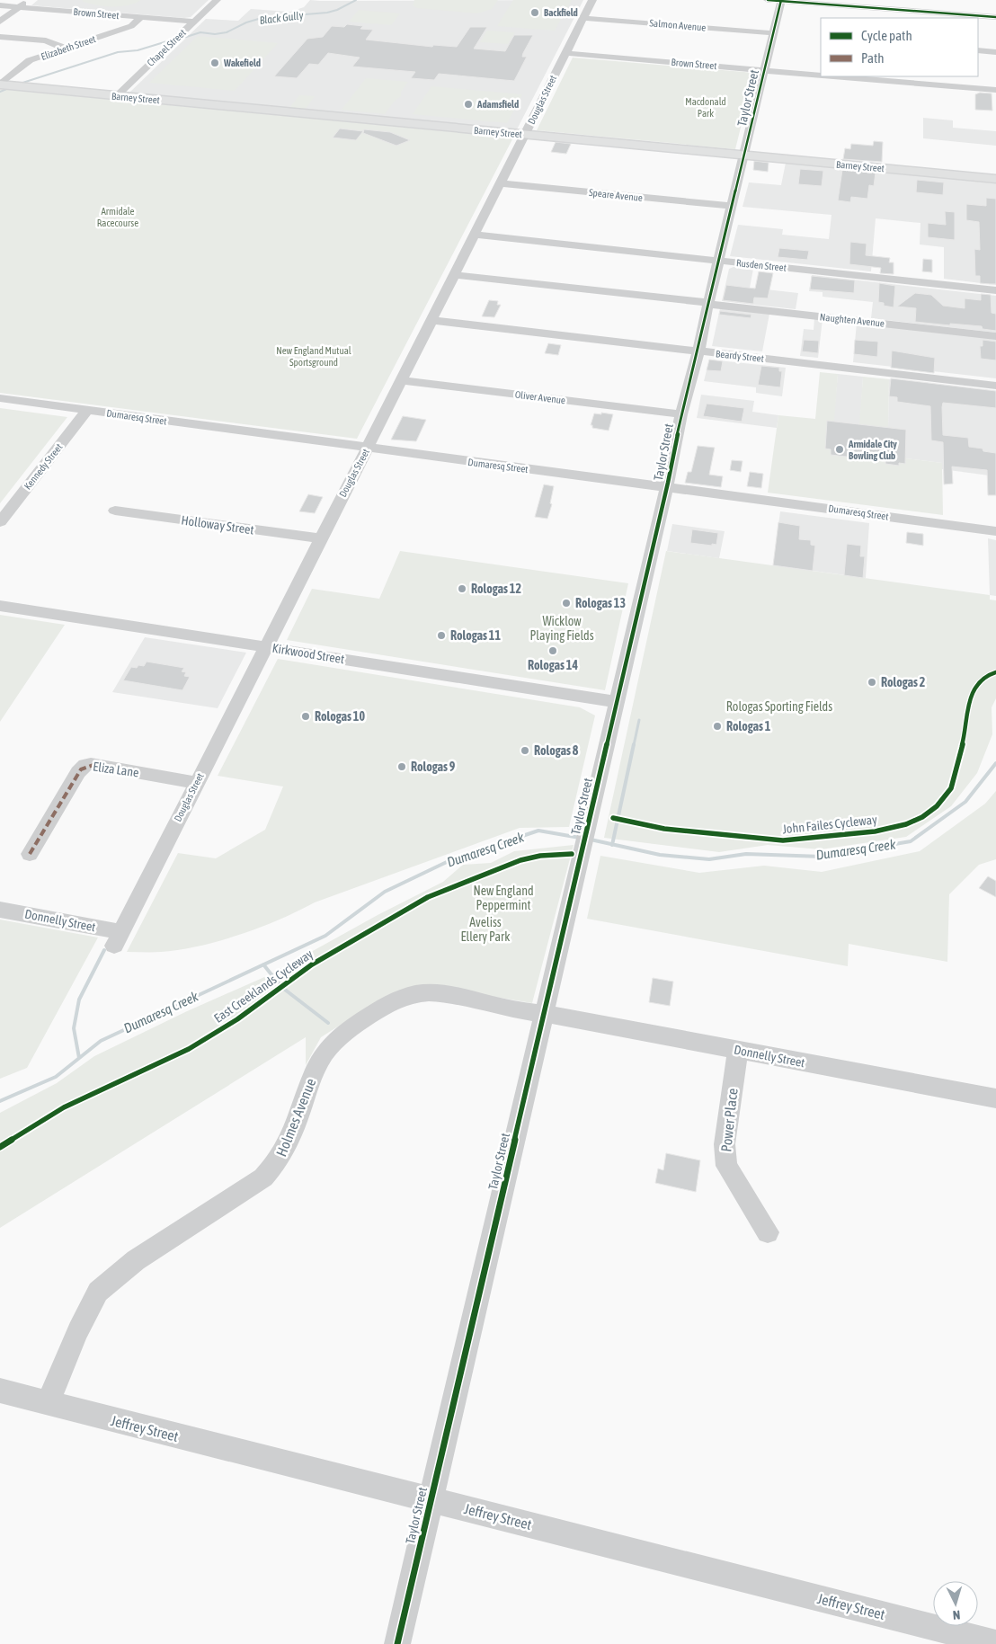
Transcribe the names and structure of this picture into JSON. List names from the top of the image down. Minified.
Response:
{"streets":{"main road":["Barney Street"],"street":["Brown Street","Salmon Avenue","Elizabeth Street","Chapel Street","Taylor Street","Douglas Street","Speare Avenue","Rusden Street","Naughten Avenue","Beardy Street","Oliver Avenue","Dumaresq Street","Kennedy Street","Holloway Street","Kirkwood Street","Eliza Lane","Donnelly Street","Holmes Avenue","Power Place","Jeffrey Street"],"cycle path":["John Failes Cycleway","East Creeklands Cycleway"]},"crossings":[["Brown Street","Elizabeth Street"],["Brown Street","Chapel Street"],["Brown Street","Taylor Street"],["Brown Street","Douglas Street"],["Salmon Avenue","Taylor Street"],["Salmon Avenue","Douglas Street"],["Elizabeth Street","Barney Street"],["Chapel Street","Barney Street"],["Barney Street","Taylor Street"],["Barney Street","Douglas Street"],["Taylor Street","Speare Avenue"],["Taylor Street","Rusden Street"],["Taylor Street","Naughten Avenue"],["Taylor Street","Beardy Street"],["Taylor Street","Oliver Avenue"],["Taylor Street","Dumaresq Street"],["Taylor Street","Kirkwood Street"],["Taylor Street","Donnelly Street"],["Taylor Street","Holmes Avenue"],["Taylor Street","Jeffrey Street"],["Douglas Street","Speare Avenue"],["Douglas Street","Rusden Street"],["Douglas Street","Naughten Avenue"],["Douglas Street","Beardy Street"],["Douglas Street","Oliver Avenue"],["Douglas Street","Dumaresq Street"],["Douglas Street","Holloway Street"],["Douglas Street","Kirkwood Street"],["Douglas Street","Eliza Lane"],["Douglas Street","Donnelly Street"],["Dumaresq Street","Kennedy Street"],["Donnelly Street","Holmes Avenue"],["Donnelly Street","Power Place"],["Holmes Avenue","Jeffrey Street"]],"water":["Black Gully","Dumaresq Creek"],"parks":["Macdonald Park","Armidale Racecourse","New England Mutual Sportsground","Wicklow Playing Fields","Rologas Sporting Fields","New England Peppermint","Aveliss Ellery Park"],"places":["Backfield","Wakefield","Adamsfield","Armidale City Bowling Club","Rologas 12","Rologas 13","Rologas 11","Rologas 14","Rologas 2","Rologas 10","Rologas 1","Rologas 8","Rologas 9"],"legend":["Cycle path","Path"],"north":"bottom"}
